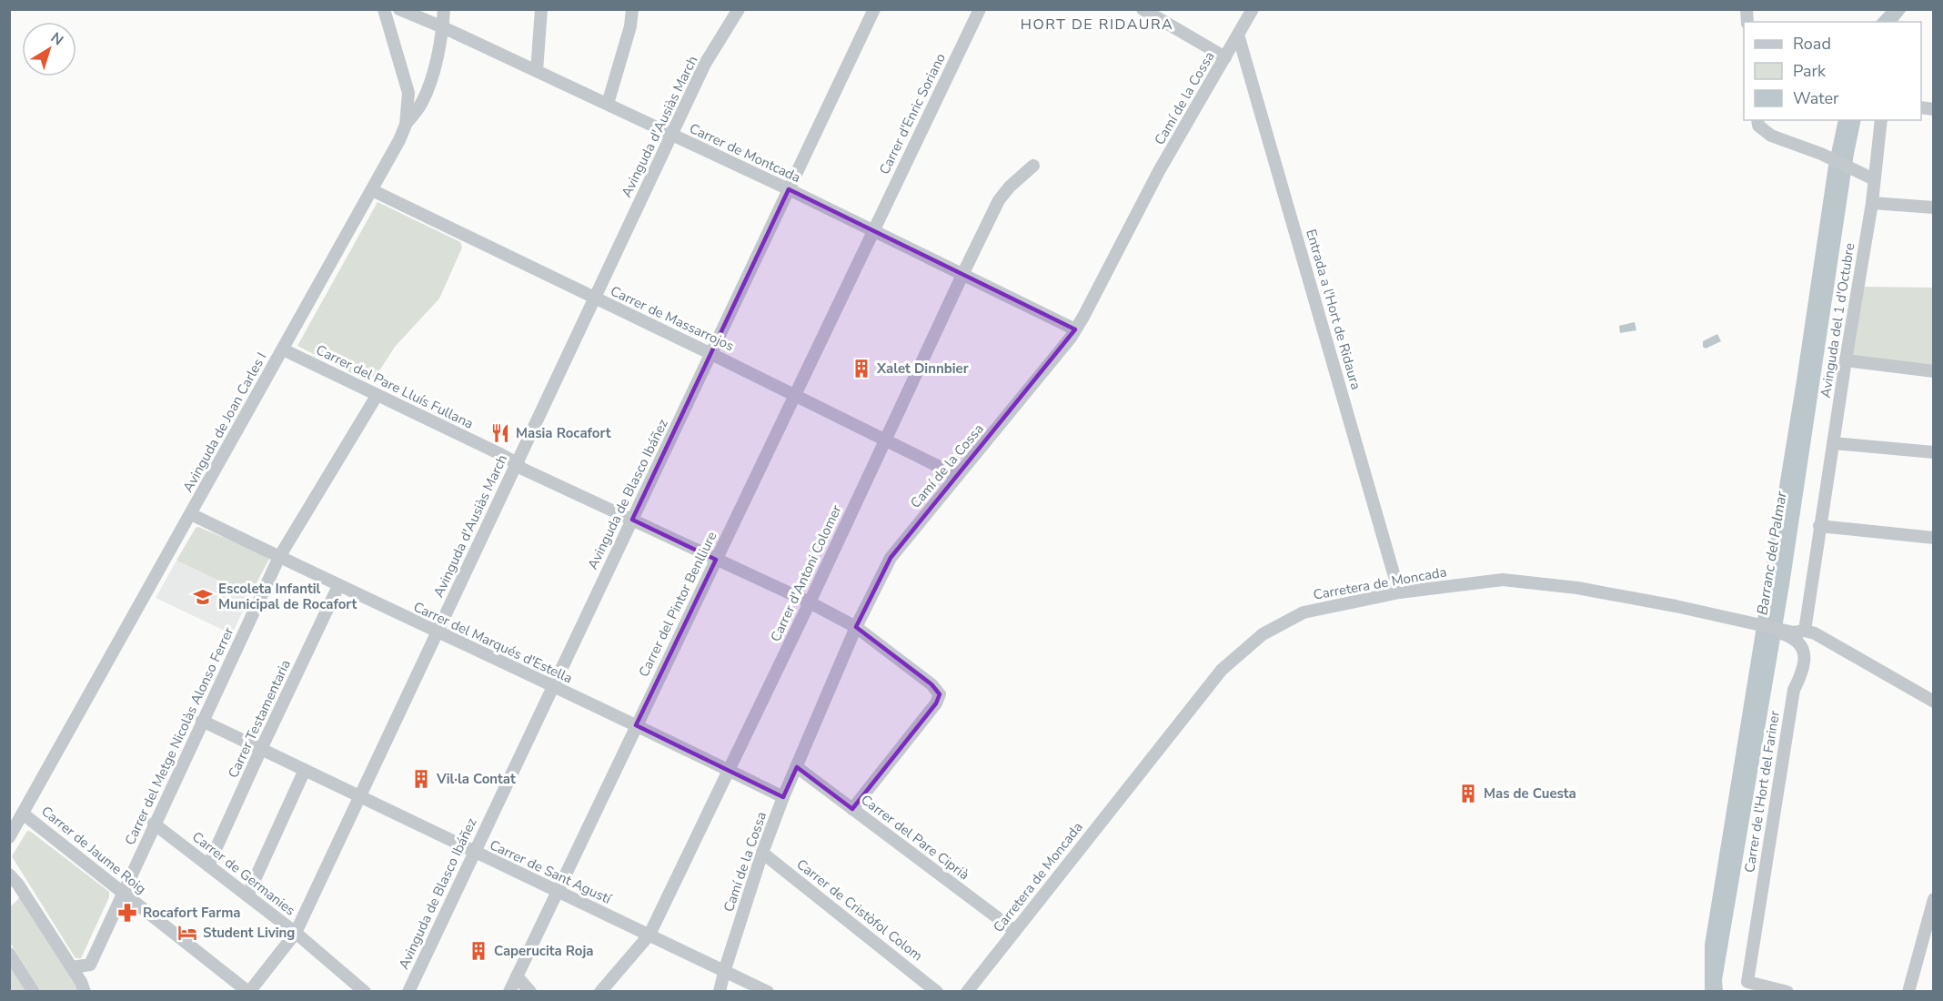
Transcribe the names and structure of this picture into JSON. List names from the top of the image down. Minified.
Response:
{"streets":{"street":["Camí de la Cossa","Carrer d'Enric Soriano","Avinguda d'Ausiàs March","Carrer de Montcada","Entrada a l'Hort de Ridaura","Carrer de Massarrojos","Avinguda del 1 d'Octubre","Carrer del Pare Lluís Fullana","Avinguda de Joan Carles I","Avinguda de Blasco Ibáñez","Carrer d'Antoni Colomer","Carretera de Moncada","Carrer del Pintor Benlliure","Carrer del Marqués d'Estella","Carrer Testamentaria","Carrer del Metge Nicolàs Alonso Ferrer","Carrer de l'Hort del Fariner","Carrer del Pare Ciprià","Carrer de Jaume Roig","Carrer de Sant Agustí","Carrer de Germanies","Carrer de Cristòfol Colom"]},"crossings":[["Camí de la Cossa","Carrer de Montcada"],["Camí de la Cossa","Entrada a l'Hort de Ridaura"],["Camí de la Cossa","Carrer de Massarrojos"],["Camí de la Cossa","Carrer del Pare Lluís Fullana"],["Camí de la Cossa","Carrer del Marqués d'Estella"],["Camí de la Cossa","Carrer del Pare Ciprià"],["Camí de la Cossa","Carrer de Sant Agustí"],["Camí de la Cossa","Carrer de Cristòfol Colom"],["Carrer d'Enric Soriano","Carrer de Montcada"],["Carrer d'Enric Soriano","Carrer del Pintor Benlliure"],["Avinguda d'Ausiàs March","Carrer de Montcada"],["Avinguda d'Ausiàs March","Carrer de Massarrojos"],["Avinguda d'Ausiàs March","Carrer del Pare Lluís Fullana"],["Avinguda d'Ausiàs March","Carrer del Marqués d'Estella"],["Avinguda d'Ausiàs March","Carrer de Jaume Roig"],["Avinguda d'Ausiàs March","Carrer de Sant Agustí"],["Avinguda d'Ausiàs March","Carrer de Germanies"],["Carrer de Montcada","Avinguda de Blasco Ibáñez"],["Carrer de Montcada","Carrer d'Antoni Colomer"],["Carrer de Montcada","Carrer del Pintor Benlliure"],["Entrada a l'Hort de Ridaura","Carretera de Moncada"],["Carrer de Massarrojos","Avinguda de Joan Carles I"],["Carrer de Massarrojos","Avinguda de Blasco Ibáñez"],["Carrer de Massarrojos","Carrer d'Antoni Colomer"],["Carrer de Massarrojos","Carrer del Pintor Benlliure"],["Carrer del Pare Lluís Fullana","Avinguda de Joan Carles I"],["Carrer del Pare Lluís Fullana","Avinguda de Blasco Ibáñez"],["Carrer del Pare Lluís Fullana","Carrer d'Antoni Colomer"],["Carrer del Pare Lluís Fullana","Carrer del Pintor Benlliure"],["Carrer del Pare Lluís Fullana","Carrer del Metge Nicolàs Alonso Ferrer"],["Carrer del Pare Lluís Fullana","Carrer del Pare Ciprià"],["Avinguda de Joan Carles I","Carrer del Marqués d'Estella"],["Avinguda de Joan Carles I","Carrer de Jaume Roig"],["Avinguda de Blasco Ibáñez","Carrer del Marqués d'Estella"],["Avinguda de Blasco Ibáñez","Carrer de Sant Agustí"],["Carrer d'Antoni Colomer","Carrer del Marqués d'Estella"],["Carrer d'Antoni Colomer","Carrer de Sant Agustí"],["Carretera de Moncada","Carrer de l'Hort del Fariner"],["Carretera de Moncada","Carrer del Pare Ciprià"],["Carrer del Pintor Benlliure","Carrer del Marqués d'Estella"],["Carrer del Pintor Benlliure","Carrer de Sant Agustí"],["Carrer del Marqués d'Estella","Carrer Testamentaria"],["Carrer del Marqués d'Estella","Carrer del Metge Nicolàs Alonso Ferrer"],["Carrer Testamentaria","Carrer de Sant Agustí"],["Carrer Testamentaria","Carrer de Germanies"],["Carrer del Metge Nicolàs Alonso Ferrer","Carrer de Jaume Roig"],["Carrer del Metge Nicolàs Alonso Ferrer","Carrer de Sant Agustí"],["Carrer del Metge Nicolàs Alonso Ferrer","Carrer de Germanies"]],"districts":["HORT DE RIDAURA"],"water":["Barranc del Palmar"],"places":{"building":["Xalet Dinnbier","Vil·la Contat","Mas de Cuesta","Caperucita Roja"],"restaurant":["Masia Rocafort"],"school or university":["Escoleta Infantil Municipal de Rocafort"],"pharmacy":["Rocafort Farma"],"hotel":["Student Living"]},"legend":["Road","Park","Water"],"north":"top right"}
